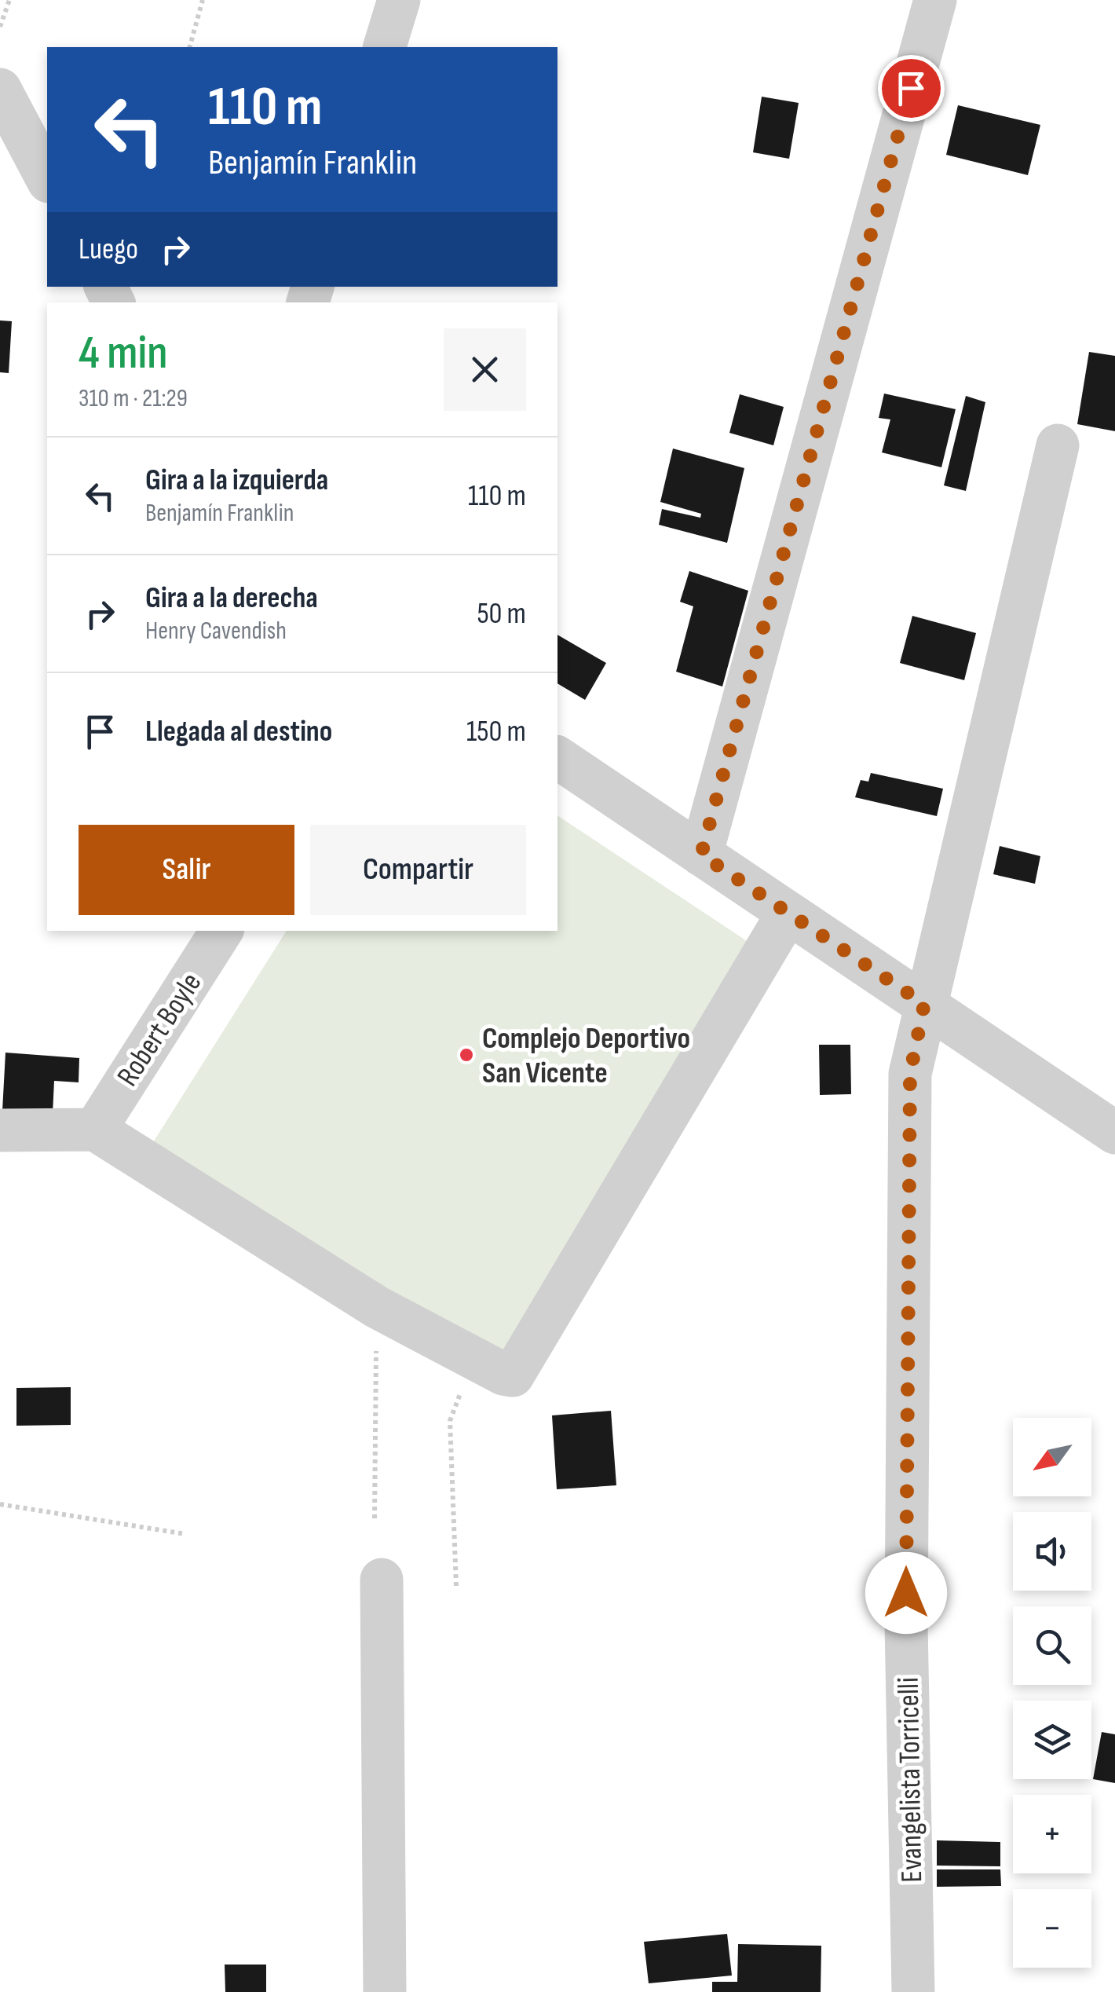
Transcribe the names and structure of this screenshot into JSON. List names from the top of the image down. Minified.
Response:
{"streets":{"street":["Robert Boyle","Evangelista Torricelli"]},"places":["Complejo Deportivo San Vicente"],"north":"bottom left","page":{"turn":["110 m","Benjamín Franklin"],"then":"Luego","heading":["4 min","310 m · 21:29"],"list":[{"name":"Gira a la izquierda","note":"Benjamín Franklin","value":"110 m"},{"name":"Gira a la derecha","note":"Henry Cavendish","value":"50 m"},{"name":"Llegada al destino","value":"150 m"}],"buttons":["Salir","Compartir"],"map_buttons":["+","−"]}}
